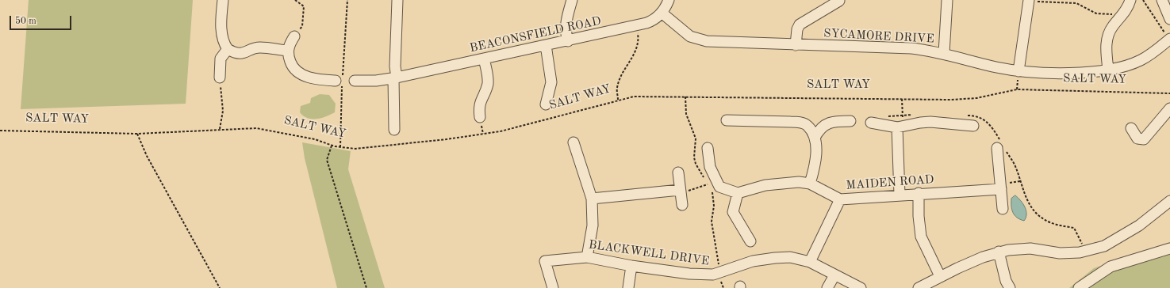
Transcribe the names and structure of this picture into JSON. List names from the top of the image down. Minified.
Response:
{"streets":{"street":["BEACONSFIELD ROAD","SYCAMORE DRIVE","MAIDEN ROAD","BLACKWELL DRIVE"],"path":["SALT WAY"]},"crossings":[["BEACONSFIELD ROAD","SYCAMORE DRIVE"]],"scale_bar":"50 m"}
